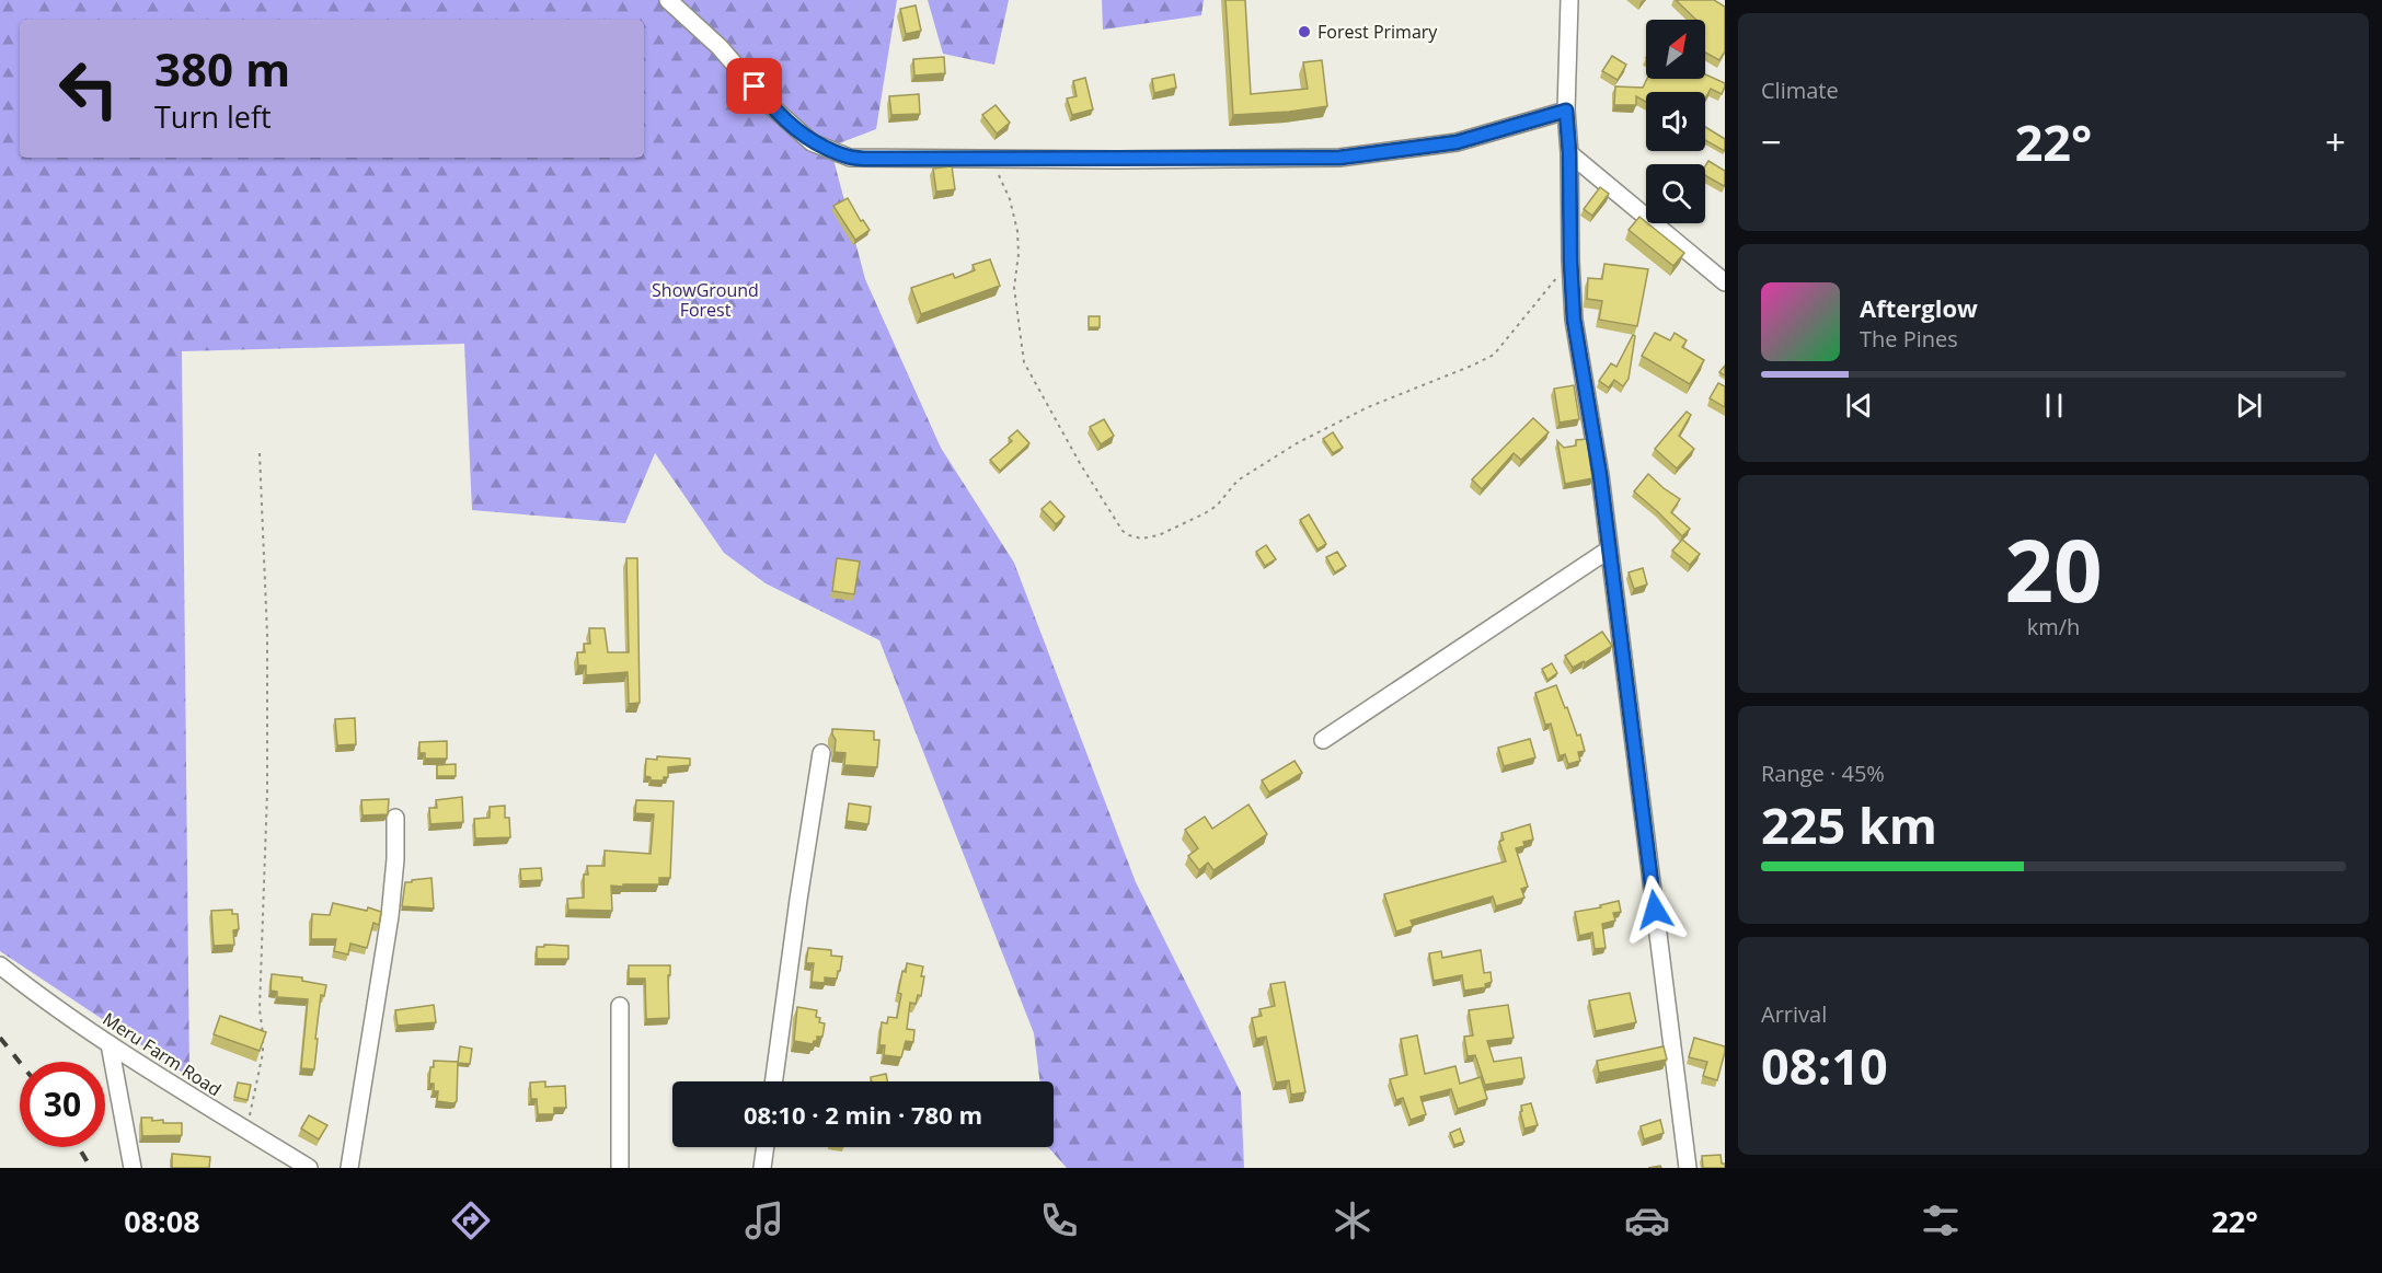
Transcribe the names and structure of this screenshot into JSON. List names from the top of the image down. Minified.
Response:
{"streets":{"street":["Meru Farm Road"]},"parks":["ShowGround Forest"],"places":["Forest Primary"],"north":"top right","page":{"tile":["Climate",["20","km/h"],["Range · 45%","225 km"],["Arrival","08:10"]],"turn":["380 m","Turn left"],"heat":["−","22°","+"],"song":["Afterglow","The Pines"],"limit":"30","trip":"08:10 · 2 min · 780 m","tabs":["08:08","22°"]}}
